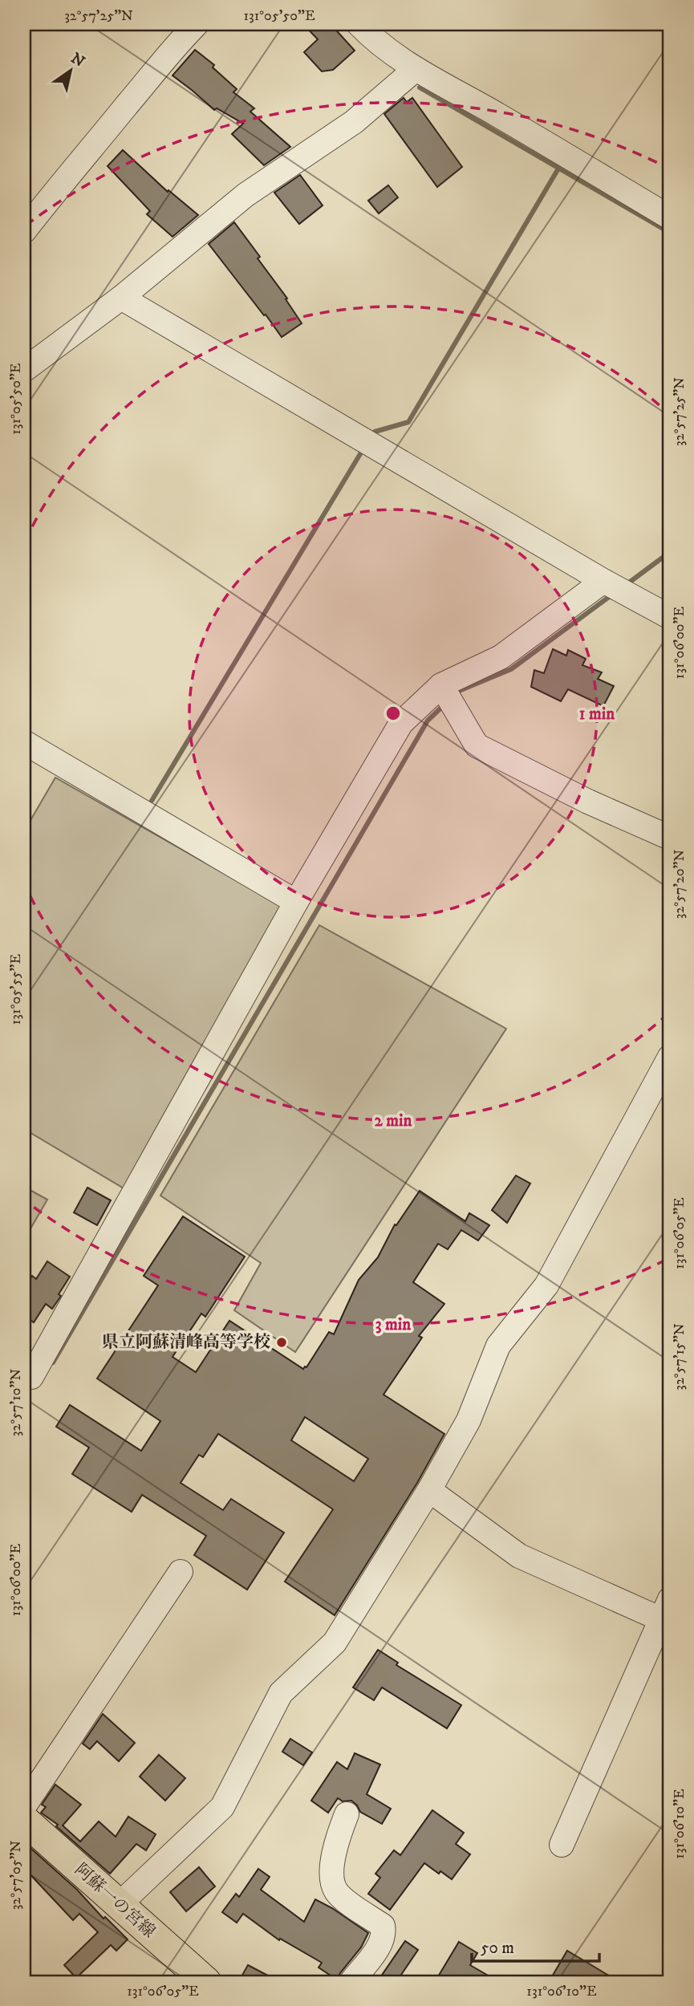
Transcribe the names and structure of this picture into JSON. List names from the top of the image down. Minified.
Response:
{"streets":{"main road":["阿蘇一の宮線"]},"places":["県立阿蘇清峰高等学校"],"scale_bar":"50 m","north":"top right","coordinates":["32°57'25\"N","131°05'50\"E","131°06'00\"E","32°57'20\"N","131°05'55\"E","131°06'05\"E","32°57'15\"N","32°57'10\"N","131°06'10\"E","32°57'05\"N"],"rings":["1 min","2 min","3 min"]}
